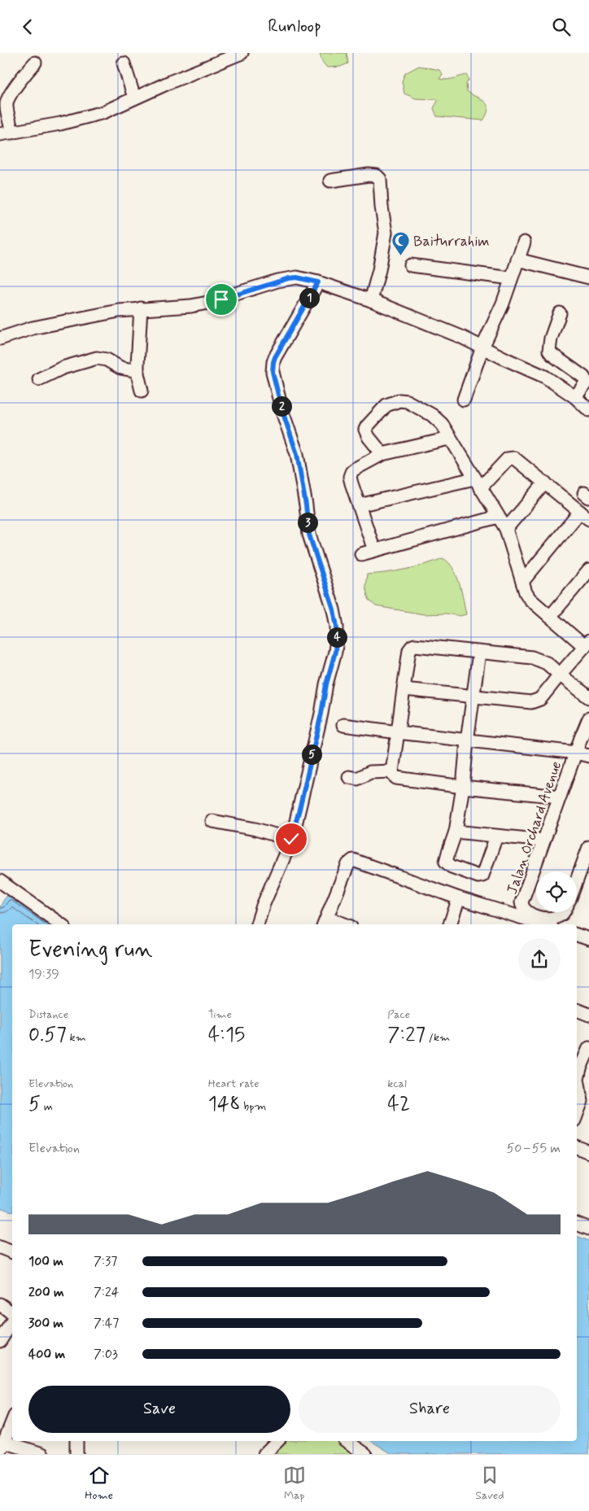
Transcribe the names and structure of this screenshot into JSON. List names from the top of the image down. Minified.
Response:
{"streets":{"street":["Jalan Orchard Avenue"]},"places":{"mosque":["Baiturrahim"]},"page":{"header":"Runloop","pins":["1","2","3","4","5"],"heading":["Evening run","19:39"],"stats":[["Distance","0.57 km"],["Time","4:15"],["Pace","7:27 /km"],["Elevation","5 m"],["Heart rate","148 bpm"],["kcal","42"]],"chart":["Elevation","50–55 m"],"list":[{"name":"100 m","note":"7:37"},{"name":"200 m","note":"7:24"},{"name":"300 m","note":"7:47"},{"name":"400 m","note":"7:03"}],"buttons":["Save","Share"],"tabs":["Home","Map","Saved"]}}
